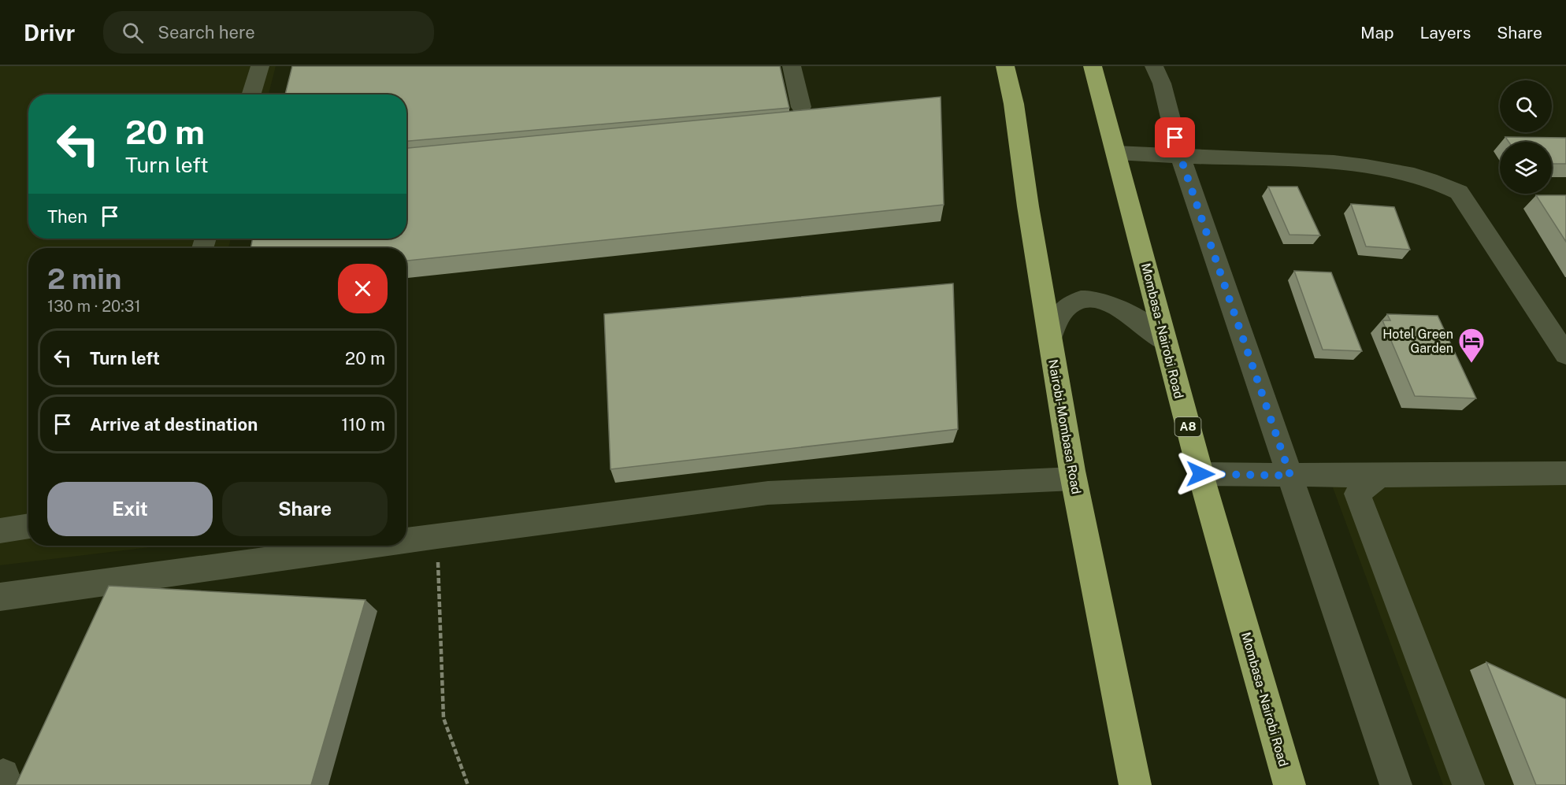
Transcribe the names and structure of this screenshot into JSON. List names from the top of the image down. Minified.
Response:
{"streets":{"highway":["Mombasa - Nairobi Road","Nairobi-Mombasa Road","A8"]},"places":{"hotel":["Hotel Green Garden"]},"page":{"header":"Drivr","search":"Search here","nav":["Map","Layers","Share"],"turn":["20 m","Turn left"],"then":"Then","heading":["2 min","130 m · 20:31"],"list":[{"name":"Turn left","value":"20 m"},{"name":"Arrive at destination","value":"110 m"}],"buttons":["Exit","Share"]}}
